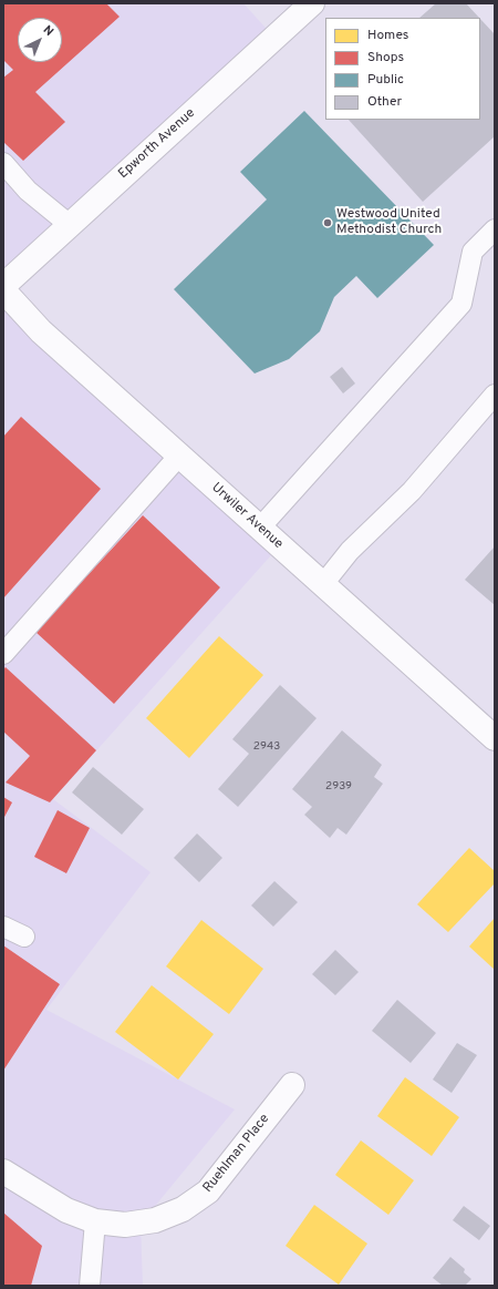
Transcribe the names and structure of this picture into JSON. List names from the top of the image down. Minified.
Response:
{"streets":{"street":["Epworth Avenue","Urwiler Avenue","Ruehlman Place"]},"places":["Westwood United Methodist Church"],"house_numbers":["2943","2939"],"legend":["Homes","Shops","Public","Other"],"north":"top right"}
